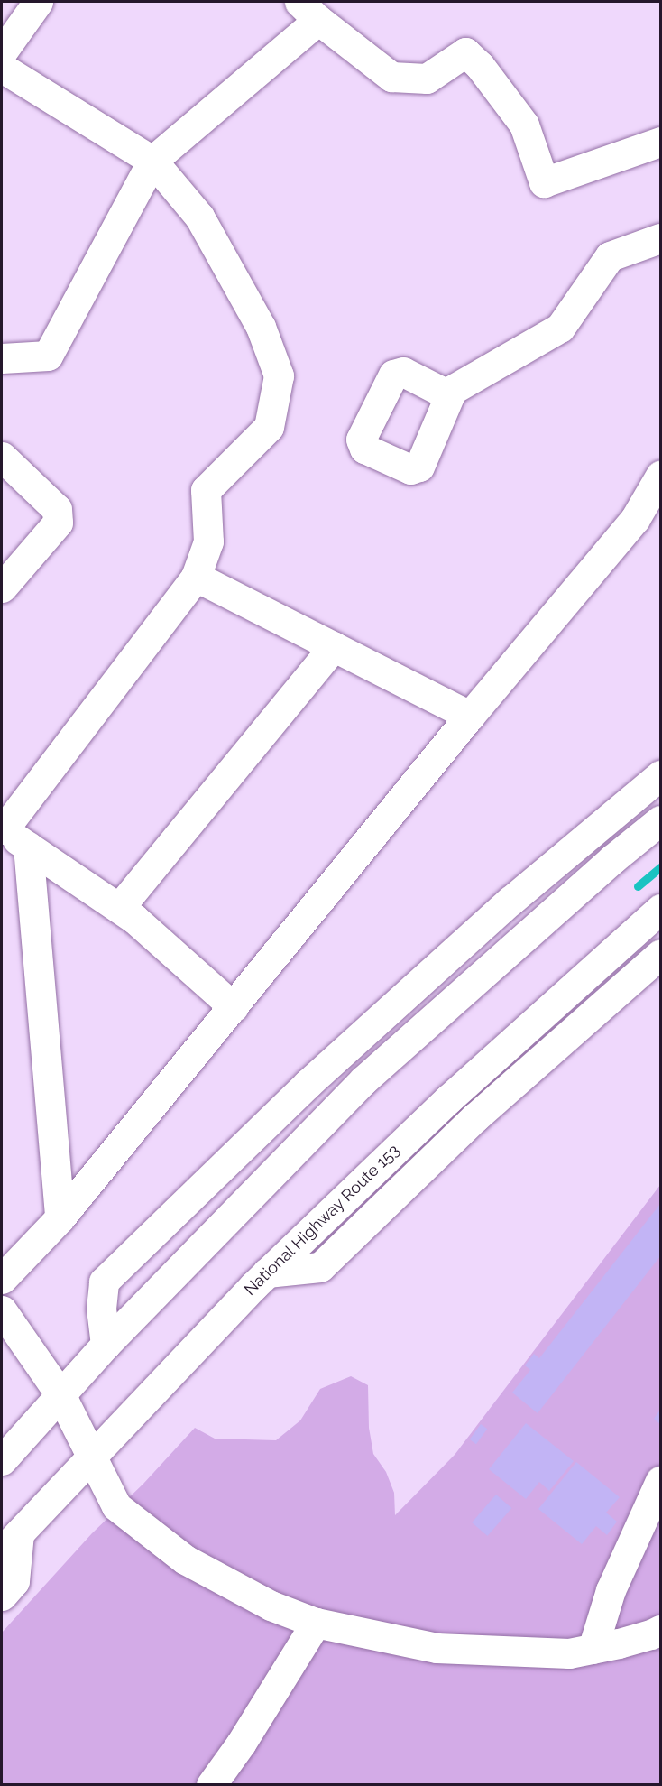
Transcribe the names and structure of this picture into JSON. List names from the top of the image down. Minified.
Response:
{"streets":{"main road":["National Highway Route 153"]}}
